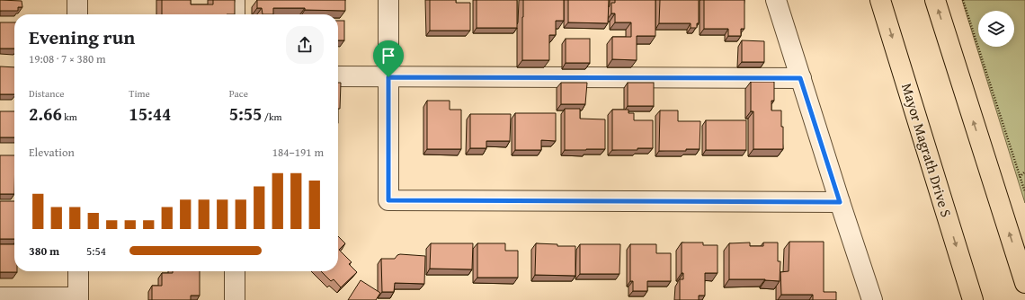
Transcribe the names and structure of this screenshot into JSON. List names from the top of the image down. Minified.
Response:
{"streets":{"main road":["Mayor Magrath Drive S"]},"page":{"heading":["Evening run","19:08 · 7 × 380 m"],"stats":[["Distance","2.66 km"],["Time","15:44"],["Pace","5:55 /km"]],"chart":["Elevation","184–191 m"],"list":[{"name":"380 m","note":"5:54"}]}}
